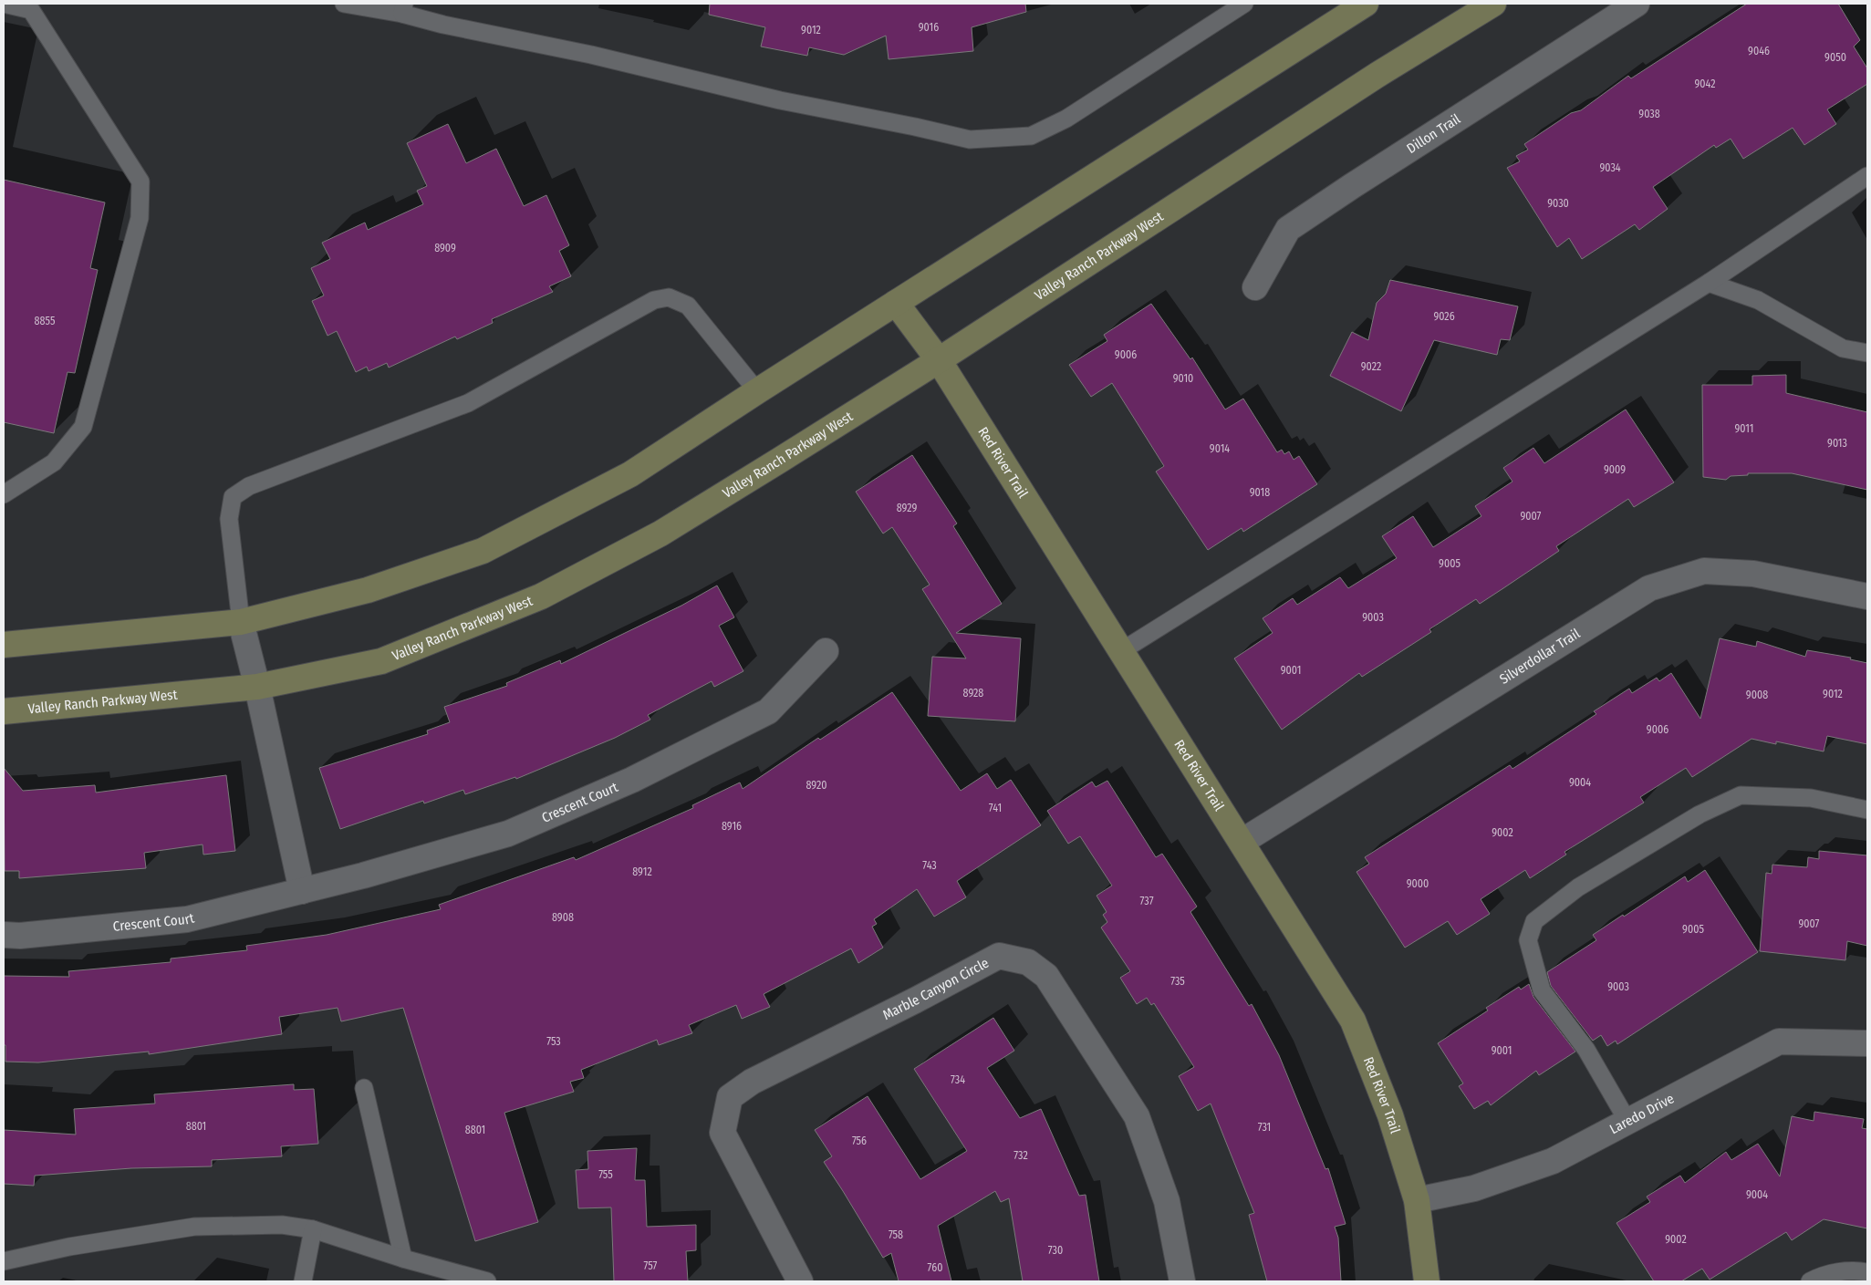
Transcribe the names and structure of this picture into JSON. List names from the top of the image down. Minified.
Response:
{"streets":{"main road":["Valley Ranch Parkway West","Red River Trail"],"street":["Dillon Trail","Silverdollar Trail","Crescent Court","Marble Canyon Circle","Laredo Drive"]},"crossings":[["Valley Ranch Parkway West","Red River Trail"],["Red River Trail","Silverdollar Trail"],["Red River Trail","Laredo Drive"]],"house_numbers":["9016","9012","9046","9050","9042","9038","9034","9030","8909","9026","8855","9006","9022","9010","9011","9013","9014","9009","9018","8929","9007","9005","9003","9001","8928","9012","9008","9006","9004","8920","741","8916","9002","743","8912","9000","737","8908","9007","9005","735","9003","753","9001","734","8801","731","8801","756","732","755","9004","758","9002","730","757","760"]}
